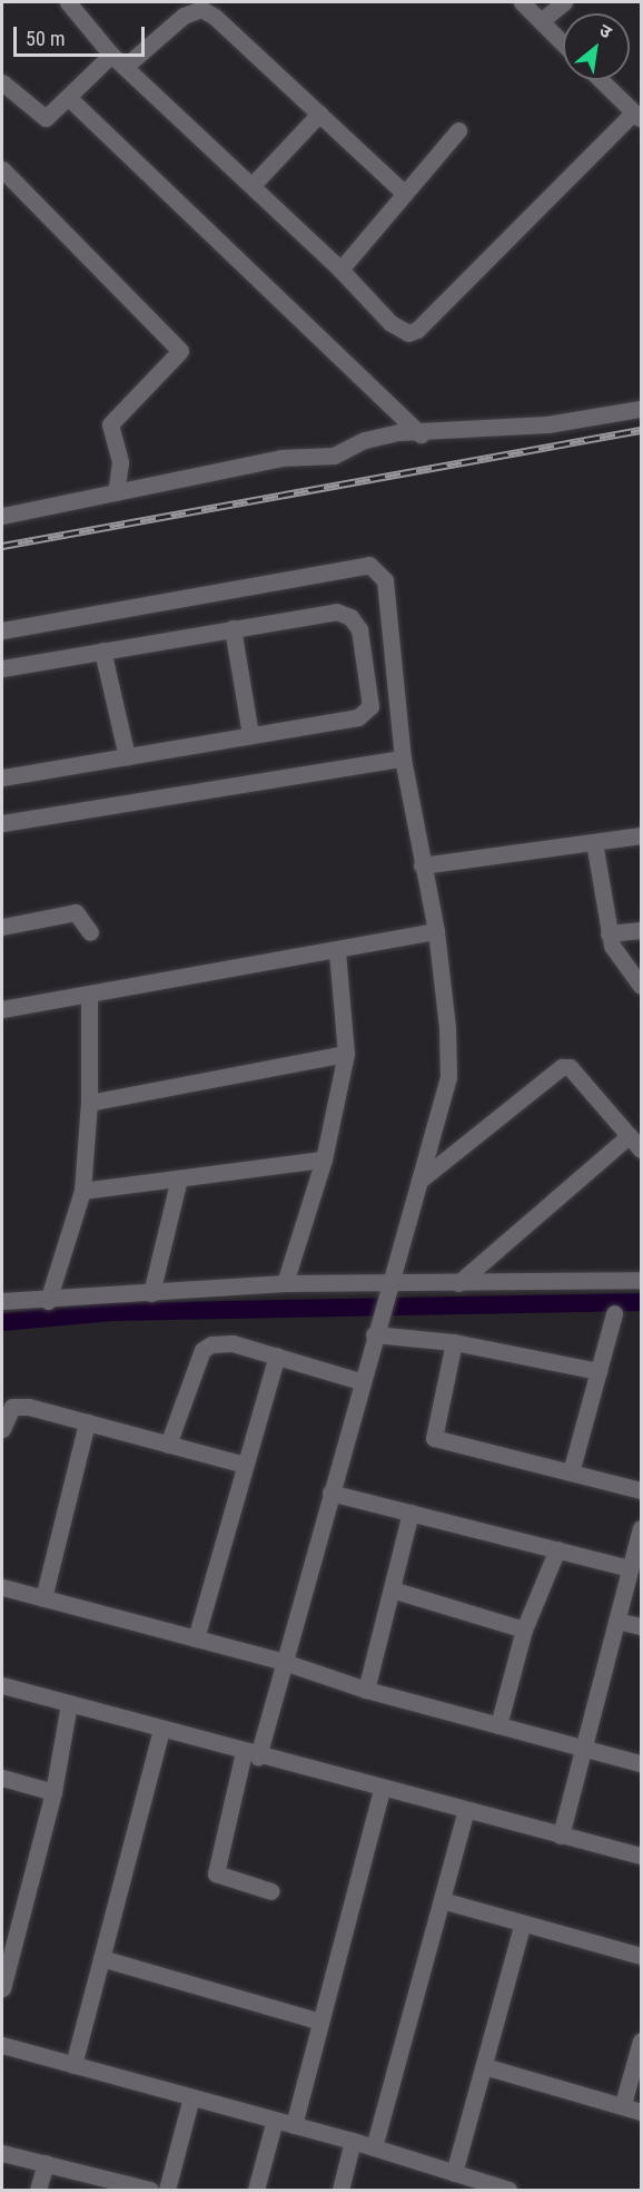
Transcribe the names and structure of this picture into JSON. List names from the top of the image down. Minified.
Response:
{"scale_bar":"50 m","north":"top right"}
